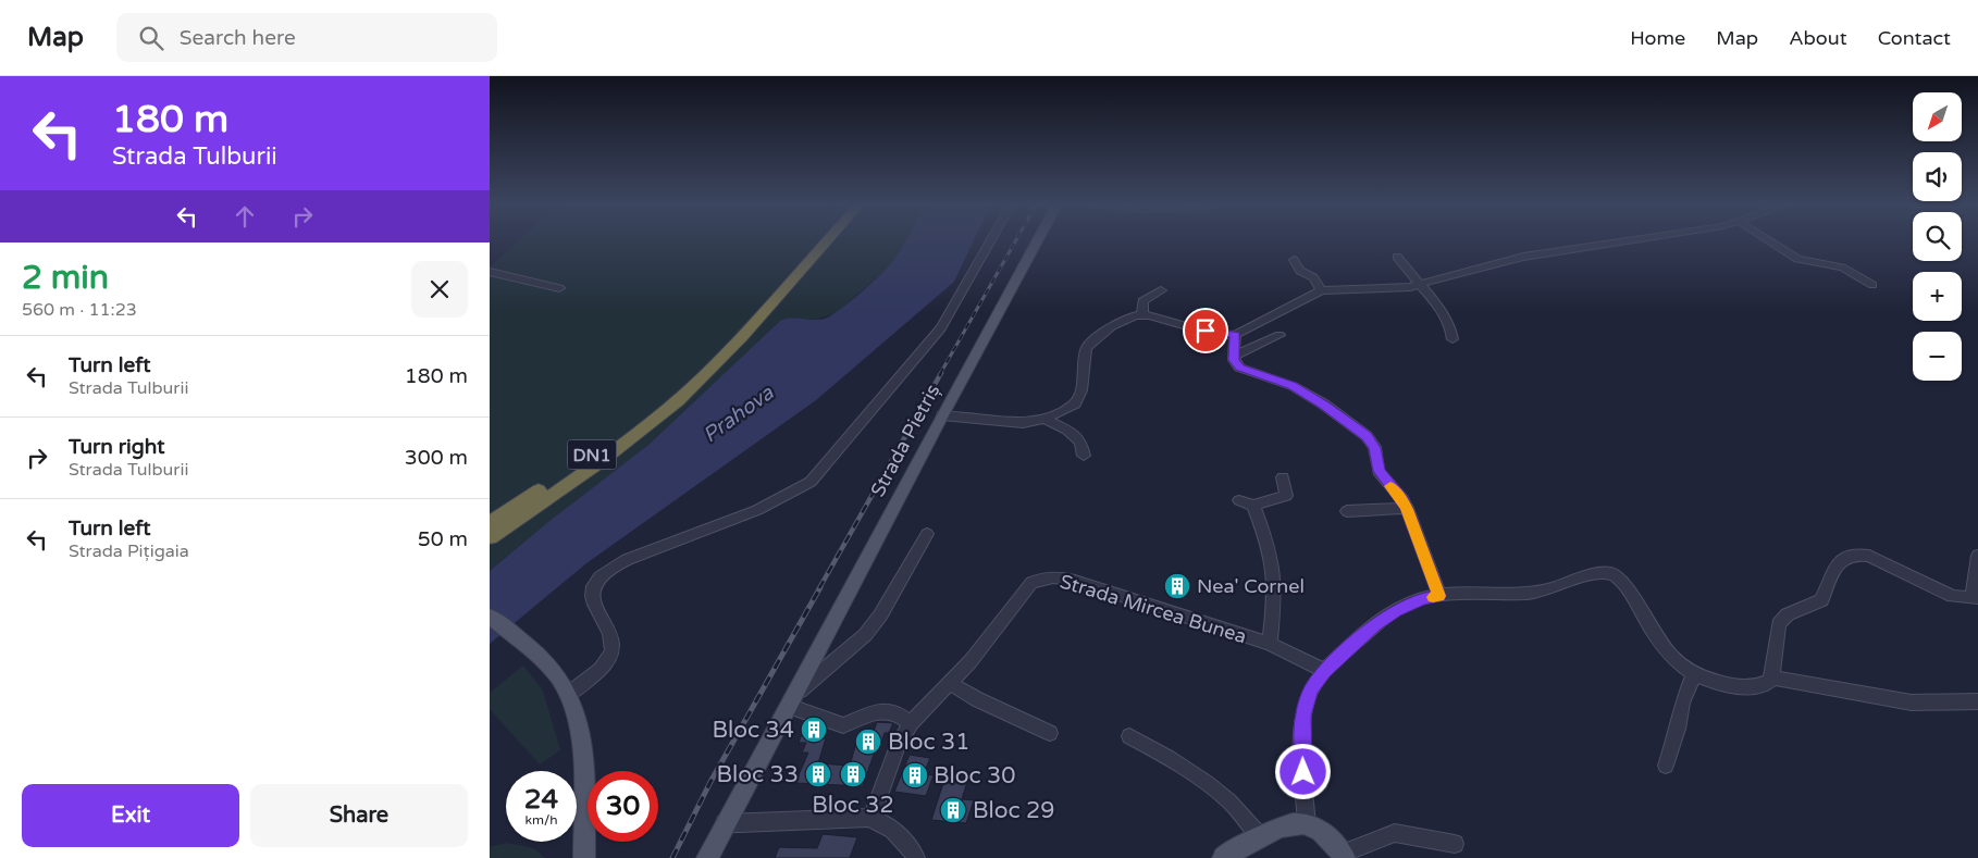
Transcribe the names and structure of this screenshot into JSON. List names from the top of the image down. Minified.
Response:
{"streets":{"highway":["DN1"],"main road":["Strada Pietriș"],"street":["Strada Mircea Bunea"]},"water":["Prahova"],"places":{"building":["Nea' Cornel","Bloc 34","Bloc 31","Bloc 33","Bloc 32","Bloc 30","Bloc 29"]},"north":"bottom left","page":{"header":"Map","search":"Search here","nav":["Home","Map","About","Contact"],"turn":["180 m","Strada Tulburii"],"map_buttons":["+","−"],"heading":["2 min","560 m · 11:23"],"list":[{"name":"Turn left","note":"Strada Tulburii","value":"180 m"},{"name":"Turn right","note":"Strada Tulburii","value":"300 m"},{"name":"Turn left","note":"Strada Pițigaia","value":"50 m"}],"speed":"24 km/h","limit":"30","buttons":["Exit","Share"]}}
